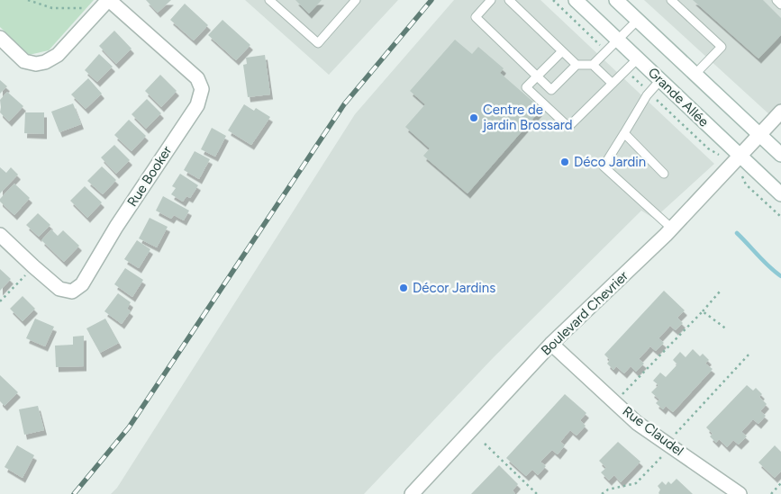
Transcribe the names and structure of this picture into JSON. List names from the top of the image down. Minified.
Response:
{"streets":{"street":["Grande Allée","Rue Booker","Boulevard Chevrier","Rue Claudel"]},"crossings":[["Grande Allée","Boulevard Chevrier"],["Boulevard Chevrier","Rue Claudel"]],"places":["Centre de jardin Brossard","Déco Jardin","Décor Jardins"]}
